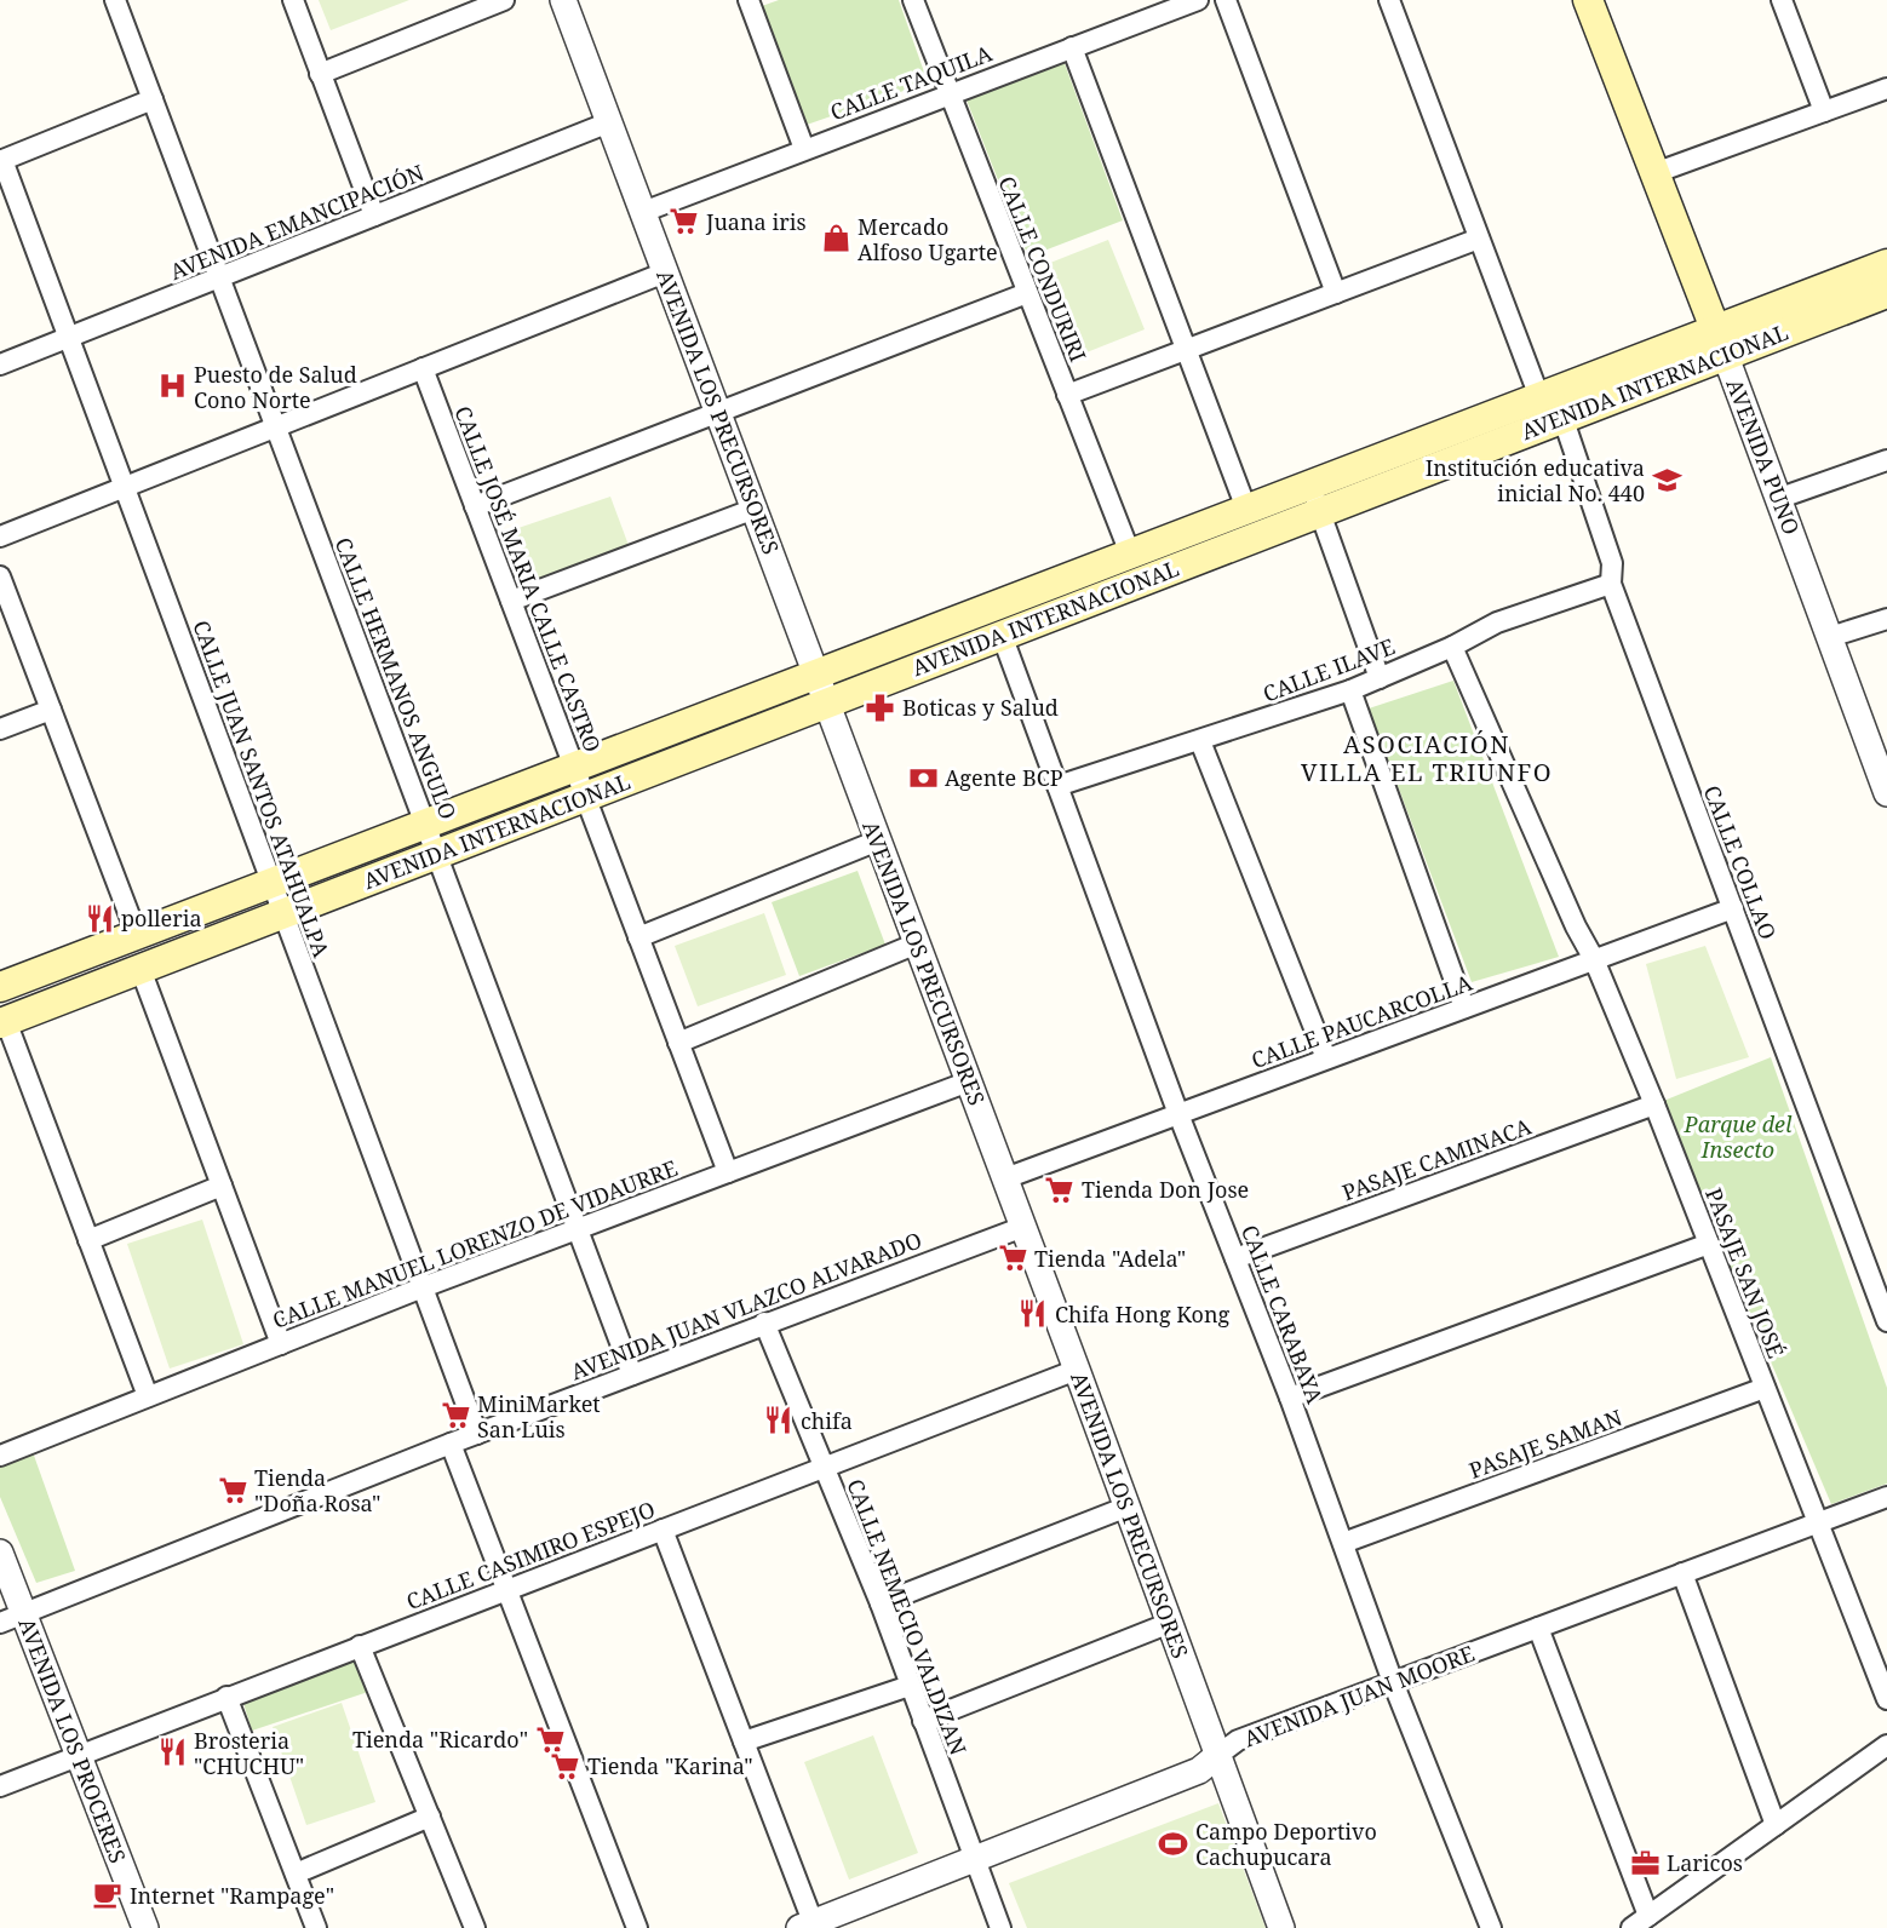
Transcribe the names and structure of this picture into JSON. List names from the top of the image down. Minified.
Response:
{"streets":{"main road":["AVENIDA INTERNACIONAL","AVENIDA PUNO"],"street":["CALLE TAQUILA","AVENIDA EMANCIPACIÓN","CALLE CONDURIRI","AVENIDA LOS PRECURSORES","CALLE JOSÉ MARIA CALLE CASTRO","CALLE ILAVE","CALLE HERMANOS ANGULO","CALLE JUAN SANTOS ATAHUALPA","CALLE COLLAO","CALLE PAUCARCOLLA","PASAJE CAMINACA","CALLE MANUEL LORENZO DE VIDAURRE","PASAJE SAN JOSÉ","AVENIDA JUAN VLAZCO ALVARADO","CALLE CARABAYA","PASAJE SAMAN","CALLE CASIMIRO ESPEJO","CALLE NEMECIO VALDIZAN","AVENIDA JUAN MOORE","AVENIDA LOS PROCERES"]},"crossings":[["CALLE TAQUILA","CALLE CONDURIRI"],["CALLE TAQUILA","AVENIDA LOS PRECURSORES"],["AVENIDA EMANCIPACIÓN","AVENIDA LOS PRECURSORES"],["AVENIDA EMANCIPACIÓN","CALLE HERMANOS ANGULO"],["AVENIDA EMANCIPACIÓN","CALLE JUAN SANTOS ATAHUALPA"],["CALLE CONDURIRI","AVENIDA INTERNACIONAL"],["AVENIDA INTERNACIONAL","AVENIDA LOS PRECURSORES"],["AVENIDA INTERNACIONAL","AVENIDA PUNO"],["AVENIDA INTERNACIONAL","CALLE JOSÉ MARIA CALLE CASTRO"],["AVENIDA INTERNACIONAL","CALLE HERMANOS ANGULO"],["AVENIDA INTERNACIONAL","CALLE JUAN SANTOS ATAHUALPA"],["AVENIDA INTERNACIONAL","CALLE COLLAO"],["AVENIDA INTERNACIONAL","CALLE CARABAYA"],["AVENIDA LOS PRECURSORES","CALLE PAUCARCOLLA"],["AVENIDA LOS PRECURSORES","CALLE MANUEL LORENZO DE VIDAURRE"],["AVENIDA LOS PRECURSORES","AVENIDA JUAN VLAZCO ALVARADO"],["AVENIDA LOS PRECURSORES","CALLE CASIMIRO ESPEJO"],["AVENIDA LOS PRECURSORES","AVENIDA JUAN MOORE"],["CALLE JOSÉ MARIA CALLE CASTRO","CALLE MANUEL LORENZO DE VIDAURRE"],["CALLE ILAVE","CALLE COLLAO"],["CALLE ILAVE","PASAJE SAN JOSÉ"],["CALLE ILAVE","CALLE CARABAYA"],["CALLE HERMANOS ANGULO","CALLE MANUEL LORENZO DE VIDAURRE"],["CALLE HERMANOS ANGULO","AVENIDA JUAN VLAZCO ALVARADO"],["CALLE JUAN SANTOS ATAHUALPA","CALLE MANUEL LORENZO DE VIDAURRE"],["CALLE JUAN SANTOS ATAHUALPA","AVENIDA JUAN VLAZCO ALVARADO"],["CALLE COLLAO","CALLE PAUCARCOLLA"],["CALLE PAUCARCOLLA","PASAJE SAN JOSÉ"],["CALLE PAUCARCOLLA","CALLE CARABAYA"],["PASAJE CAMINACA","PASAJE SAN JOSÉ"],["PASAJE CAMINACA","CALLE CARABAYA"],["PASAJE SAN JOSÉ","PASAJE SAMAN"],["PASAJE SAN JOSÉ","AVENIDA JUAN MOORE"],["AVENIDA JUAN VLAZCO ALVARADO","CALLE NEMECIO VALDIZAN"],["AVENIDA JUAN VLAZCO ALVARADO","AVENIDA LOS PROCERES"],["CALLE CARABAYA","PASAJE SAMAN"],["CALLE CARABAYA","AVENIDA JUAN MOORE"],["CALLE CASIMIRO ESPEJO","CALLE NEMECIO VALDIZAN"],["CALLE CASIMIRO ESPEJO","AVENIDA LOS PROCERES"],["CALLE NEMECIO VALDIZAN","AVENIDA JUAN MOORE"]],"districts":["ASOCIACIÓN VILLA EL TRIUNFO"],"parks":["Parque del Insecto"],"places":{"supermarket":["Juana iris","Tienda Don Jose","Tienda \"Adela\"","MiniMarket San Luis","Tienda \"Doña Rosa\"","Tienda \"Ricardo\"","Tienda \"Karina\""],"shop":["Mercado Alfoso Ugarte"],"hospital":["Puesto de Salud Cono Norte"],"school or university":["Institución educativa inicial No. 440"],"pharmacy":["Boticas y Salud"],"bank":["Agente BCP"],"restaurant":["polleria","Chifa Hong Kong","chifa","Brosteria \"CHUCHU\""],"sports":["Campo Deportivo Cachupucara"],"office":["Laricos"],"cafe":["Internet \"Rampage\""]}}
